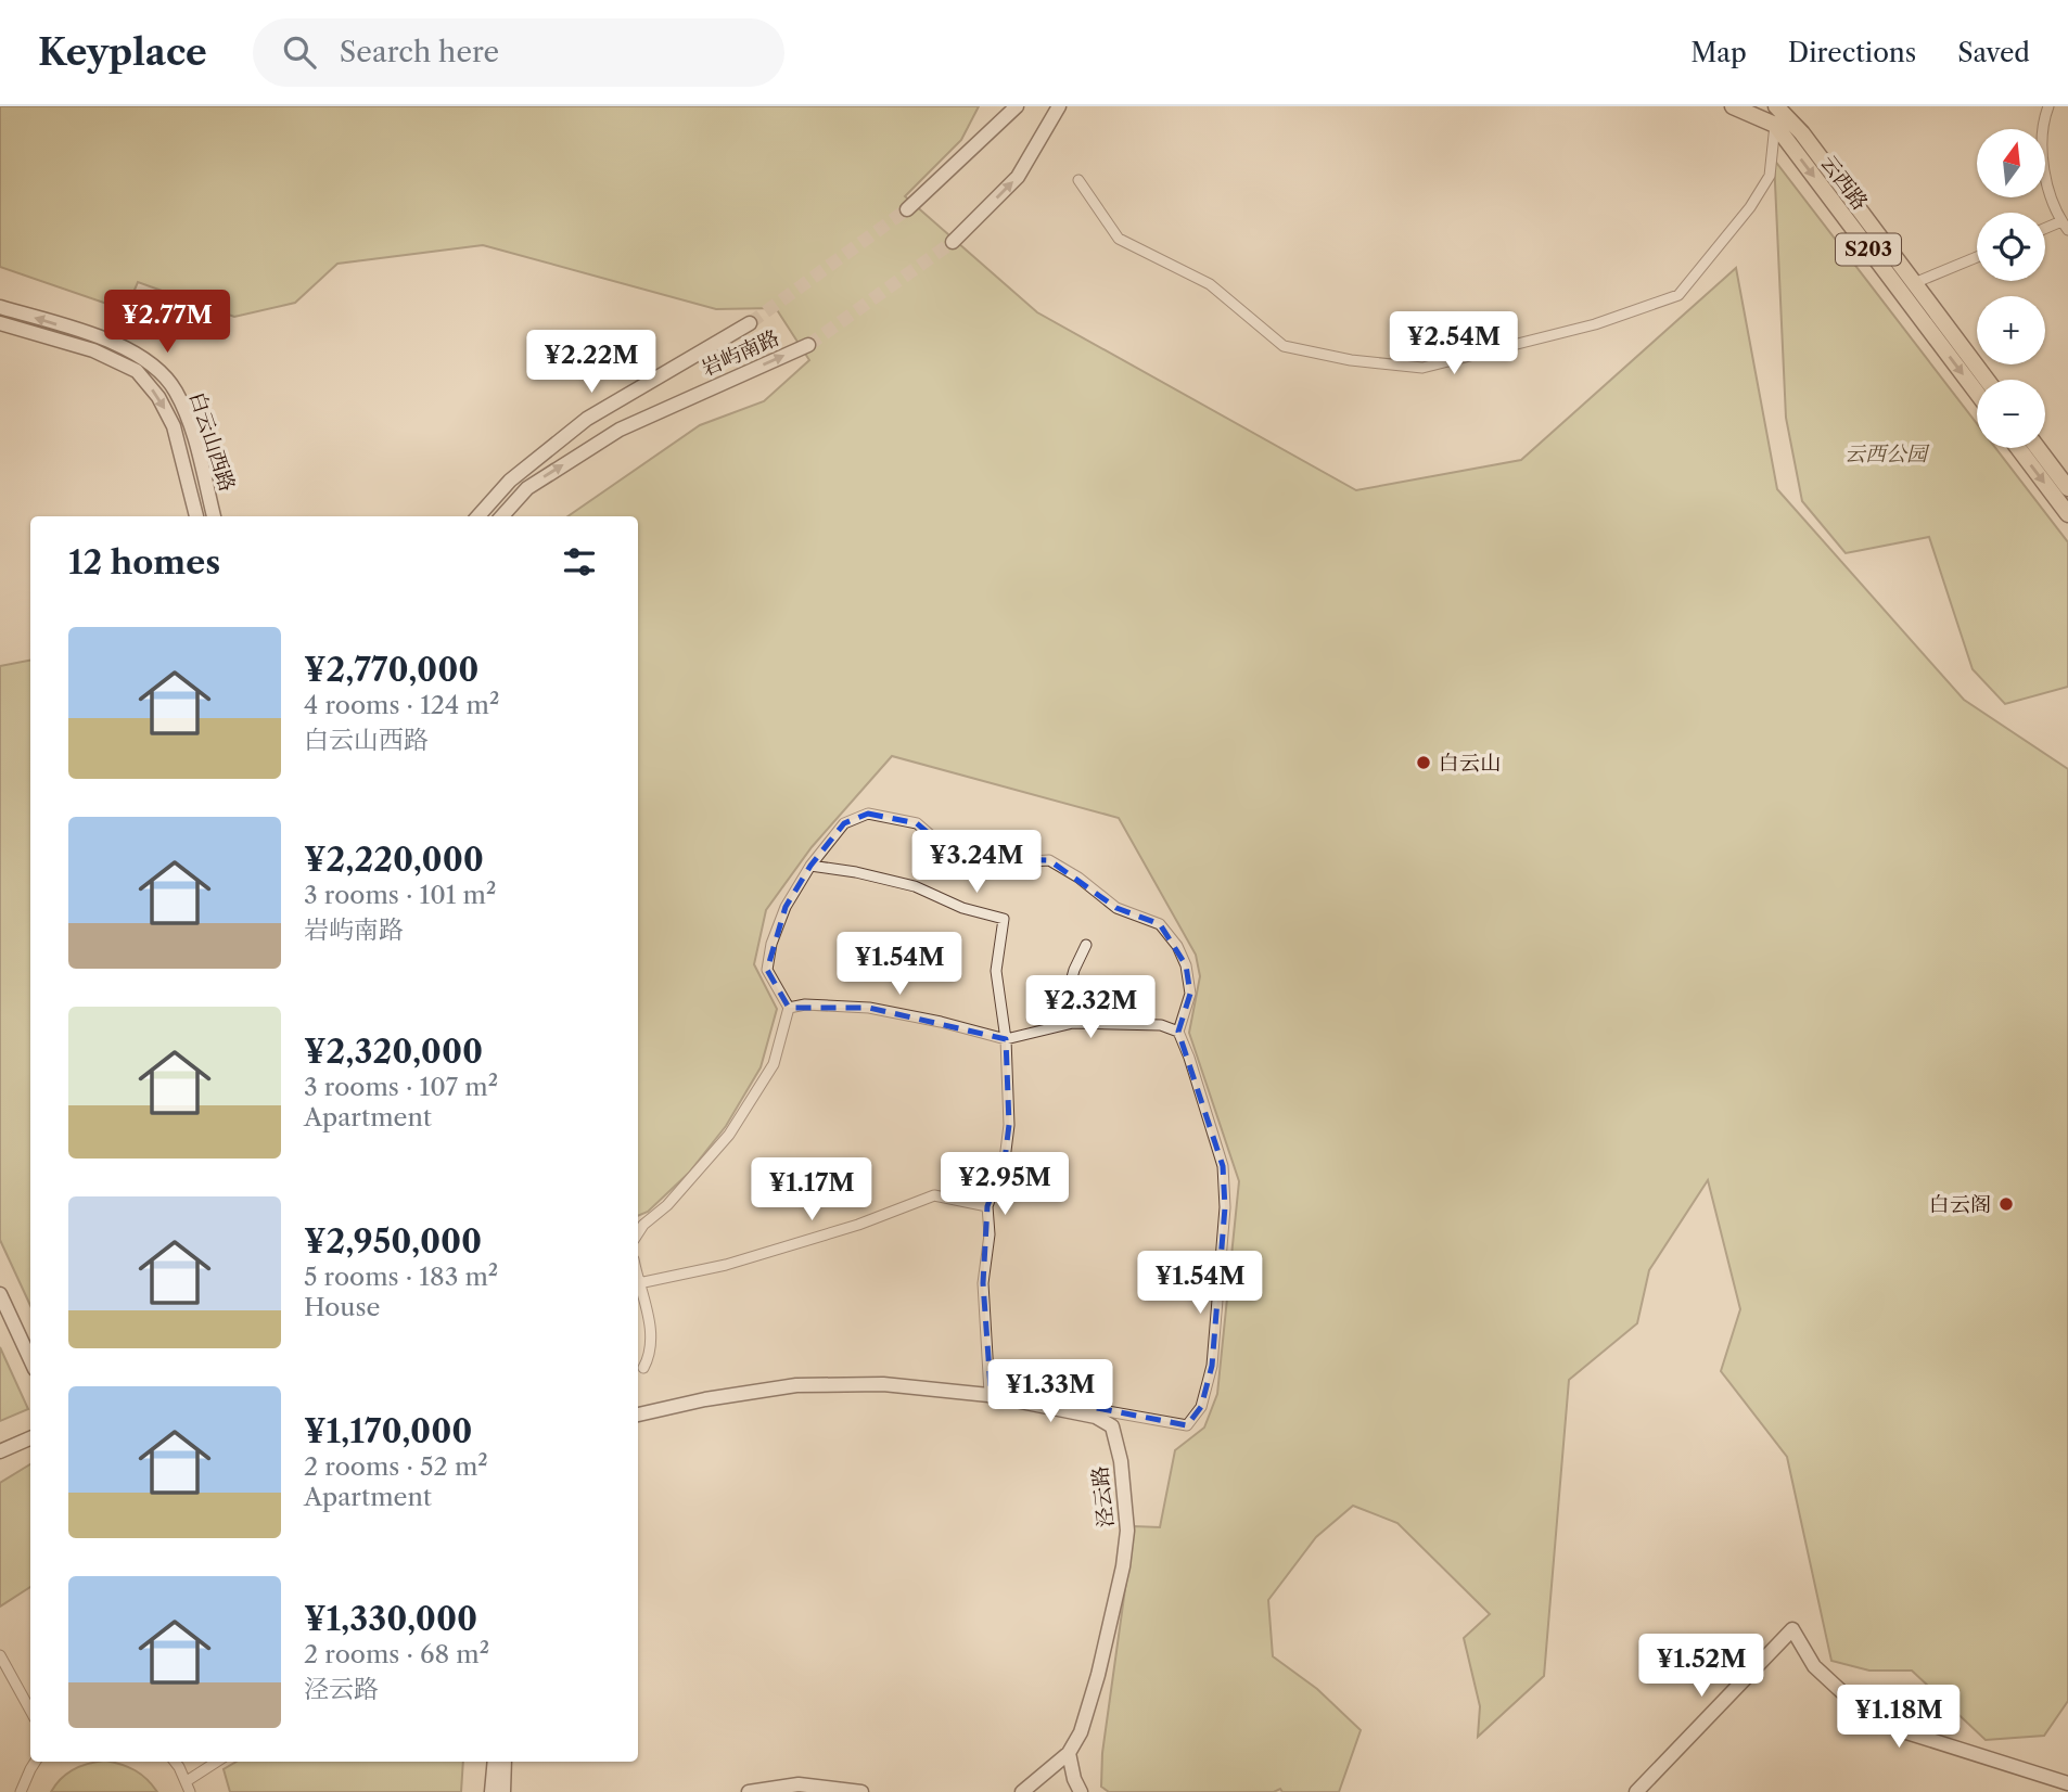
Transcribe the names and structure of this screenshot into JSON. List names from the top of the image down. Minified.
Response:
{"streets":{"main road":["云西路","S203","岩屿南路","白云山西路","泾云路"]},"parks":["云西公园"],"places":["白云山","白云阁"],"north":"top","page":{"header":"Keyplace","search":"Search here","nav":["Map","Directions","Saved"],"map_buttons":["+","−"],"price":["¥2.77M","¥2.54M","¥2.22M","¥3.24M","¥1.54M","¥2.32M","¥2.95M","¥1.17M","¥1.54M","¥1.33M","¥1.52M","¥1.18M"],"heading":"12 homes","list":[{"name":"¥2,770,000","note":"4 rooms · 124 m² · 白云山西路"},{"name":"¥2,220,000","note":"3 rooms · 101 m² · 岩屿南路"},{"name":"¥2,320,000","note":"3 rooms · 107 m² · Apartment"},{"name":"¥2,950,000","note":"5 rooms · 183 m² · House"},{"name":"¥1,170,000","note":"2 rooms · 52 m² · Apartment"},{"name":"¥1,330,000","note":"2 rooms · 68 m² · 泾云路"}]}}
